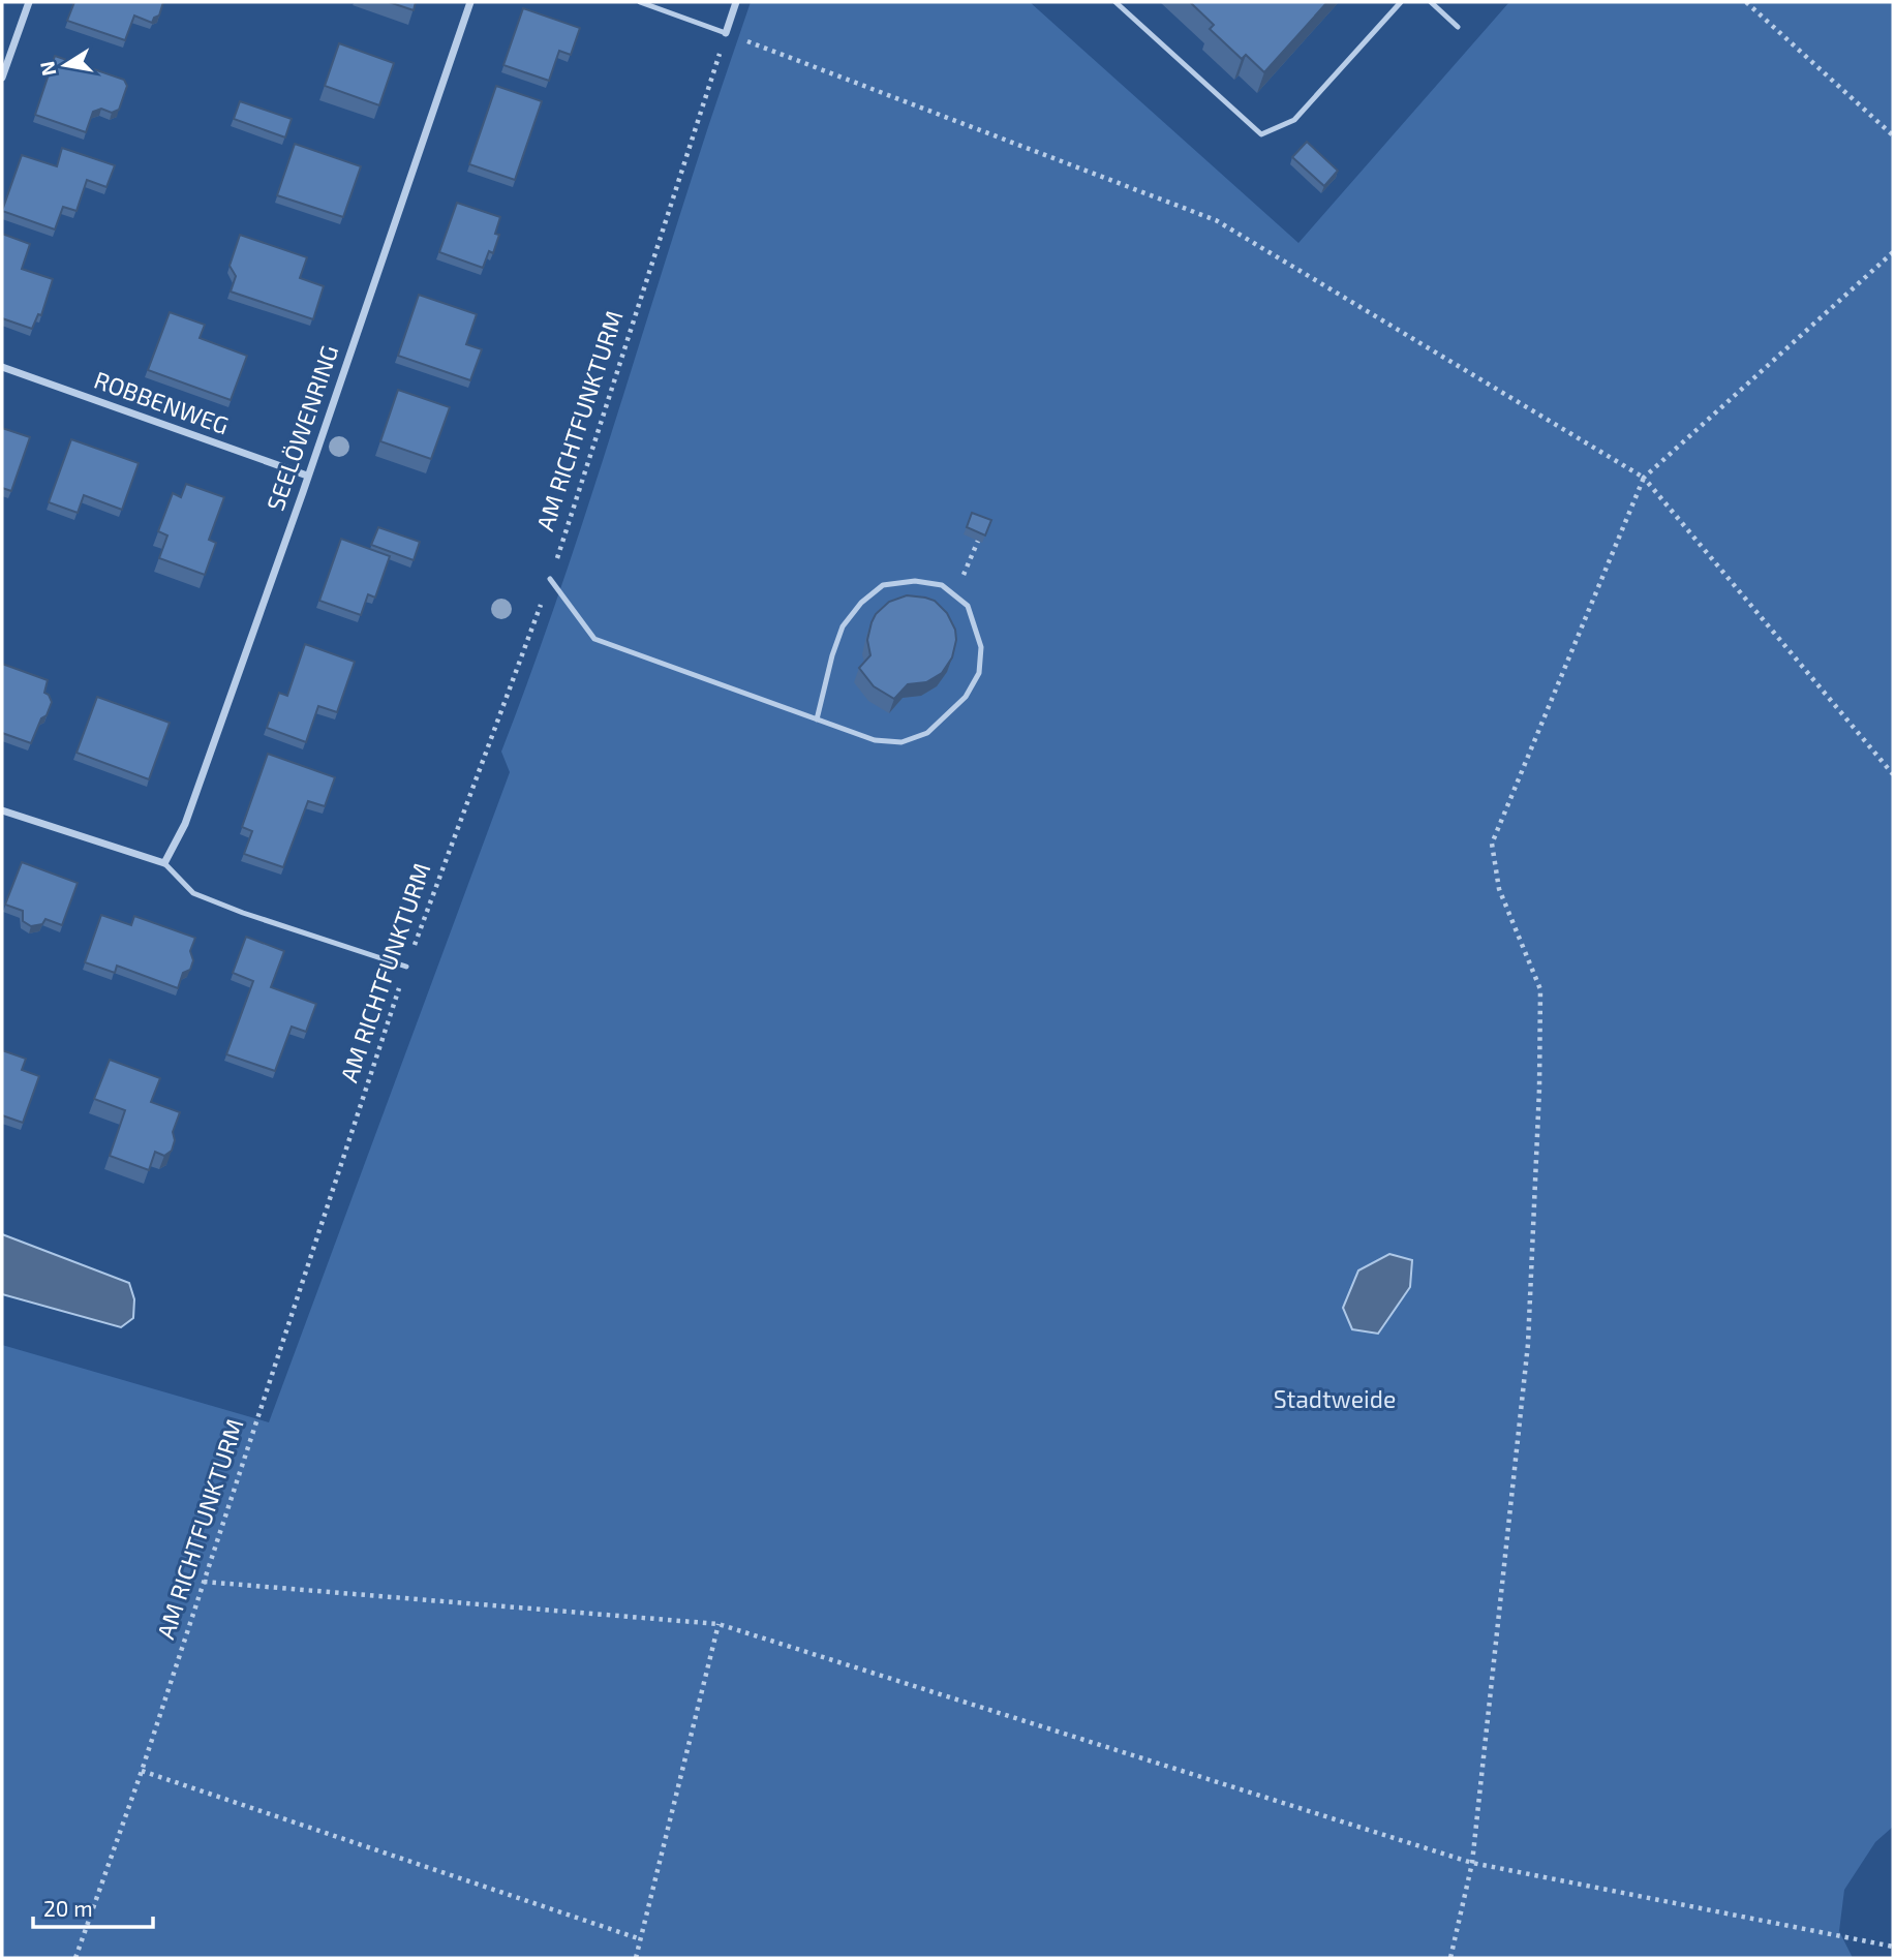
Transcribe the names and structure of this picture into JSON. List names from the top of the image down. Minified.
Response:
{"streets":{"street":["ROBBENWEG","SEELÖWENRING"],"path":["AM RICHTFUNKTURM"]},"crossings":[["ROBBENWEG","SEELÖWENRING"]],"parks":["Stadtweide"],"scale_bar":"20 m","north":"left"}
